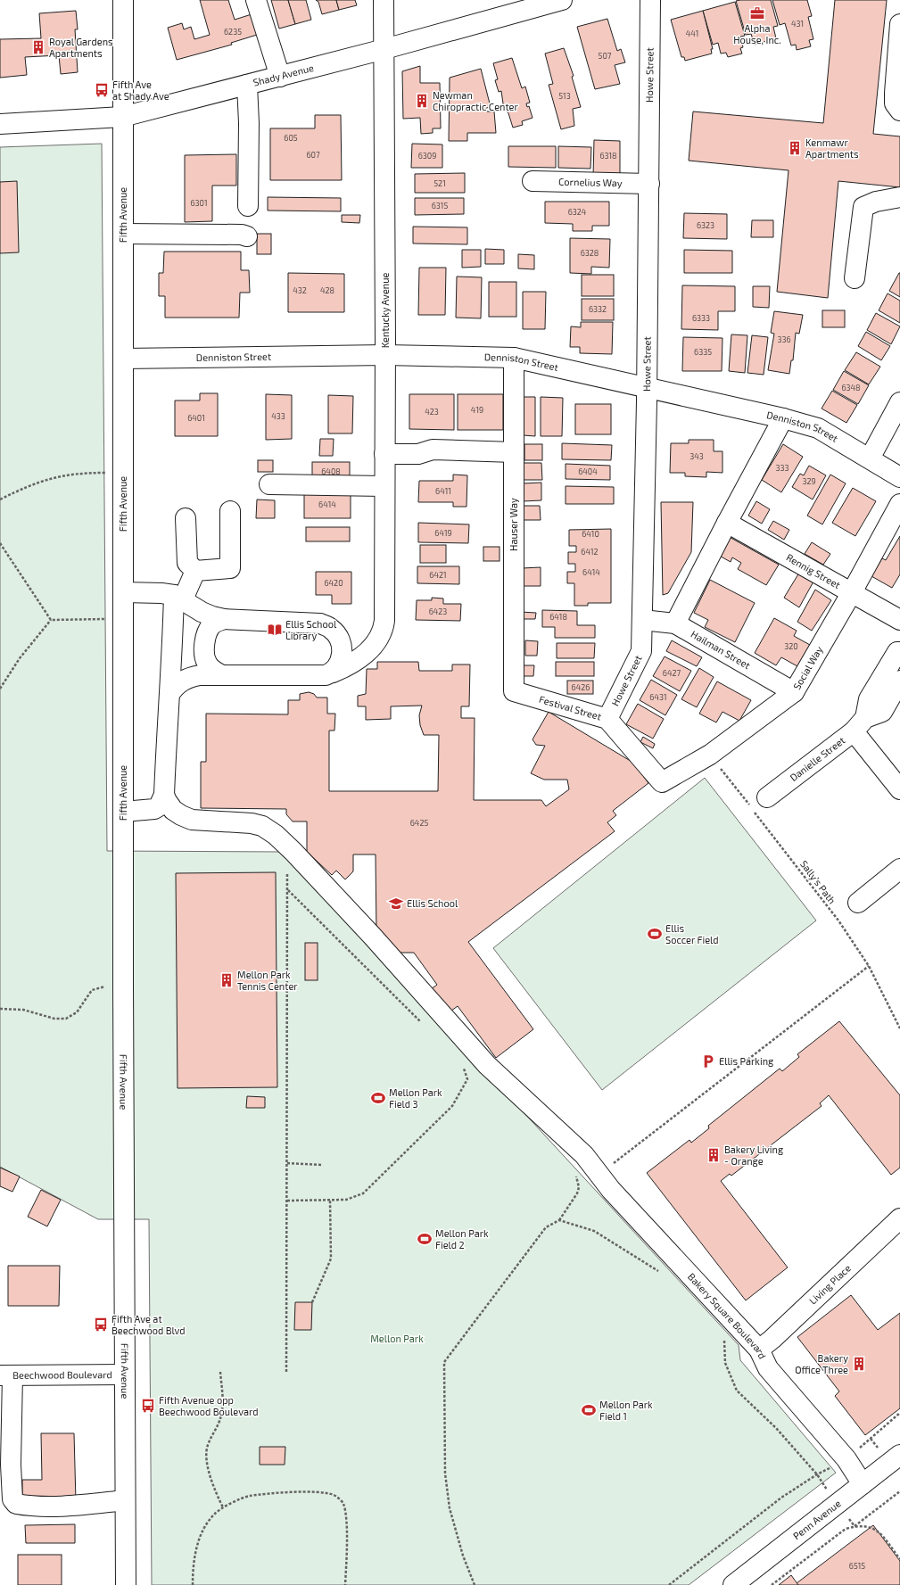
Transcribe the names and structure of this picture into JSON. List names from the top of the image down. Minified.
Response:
{"streets":{"main road":["Shady Avenue","Howe Street","Cornelius Way","Fifth Avenue","Kentucky Avenue","Denniston Street","Hauser Way","Rennig Street","Hailman Street","Social Way","Festival Street","Danielle Street","Living Place","Bakery Square Boulevard","Beechwood Boulevard","Penn Avenue"],"path":["Sally’s Path"]},"crossings":[["Shady Avenue","Fifth Avenue"],["Shady Avenue","Kentucky Avenue"],["Howe Street","Cornelius Way"],["Howe Street","Denniston Street"],["Howe Street","Hailman Street"],["Howe Street","Festival Street"],["Fifth Avenue","Denniston Street"],["Fifth Avenue","Beechwood Boulevard"],["Kentucky Avenue","Denniston Street"],["Denniston Street","Hauser Way"],["Hauser Way","Festival Street"],["Rennig Street","Social Way"],["Hailman Street","Social Way"],["Social Way","Festival Street"],["Social Way","Sally’s Path"],["Living Place","Bakery Square Boulevard"],["Bakery Square Boulevard","Penn Avenue"]],"parks":["Mellon Park"],"places":{"office":["Alpha House, Inc."],"building":["Royal Gardens Apartments","Newman Chiropractic Center","Kenmawr Apartments","Mellon Park Tennis Center","Bakery Living - Orange","Bakery Office Three"],"bus stop":["Fifth Ave at Shady Ave","Fifth Ave at Beechwood Blvd","Fifth Avenue opp Beechwood Boulevard"],"library":["Ellis School Library"],"school or university":["Ellis School"],"sports":["Ellis Soccer Field","Mellon Park Field 3","Mellon Park Field 2","Mellon Park Field 1"],"parking":["Ellis Parking"]},"house_numbers":["431","6235","441","507","513","605","607","6309","6318","521","6301","6315","6324","6323","6328","432","428","6332","6333","336","6335","6348","419","423","433","6401","343","333","6408","6404","329","6411","6414","6419","6410","6412","6414","6421","6420","6423","6418","320","6427","6426","6431","6425","6515"]}
